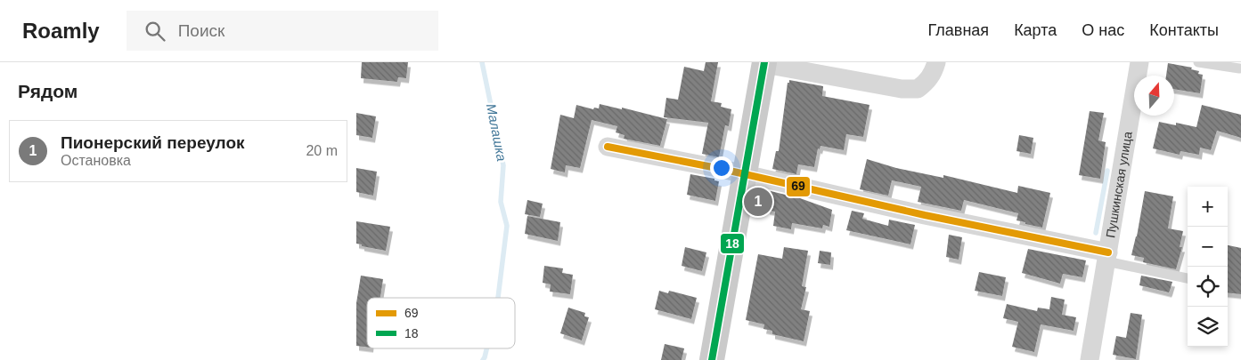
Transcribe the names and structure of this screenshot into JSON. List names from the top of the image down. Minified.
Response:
{"streets":{"street":["Пушкинская улица"]},"water":["Малашка"],"lines":["transit line 18","transit line 69"],"legend":["69","18"],"north":"top","page":{"header":"Roamly","search":"Поиск","nav":["Главная","Карта","О нас","Контакты"],"heading":"Рядом","list":[{"mark":"1","name":"Пионерский переулок","note":"Остановка","value":"20 m"}],"pins":"1","map_buttons":["+","−"]}}
